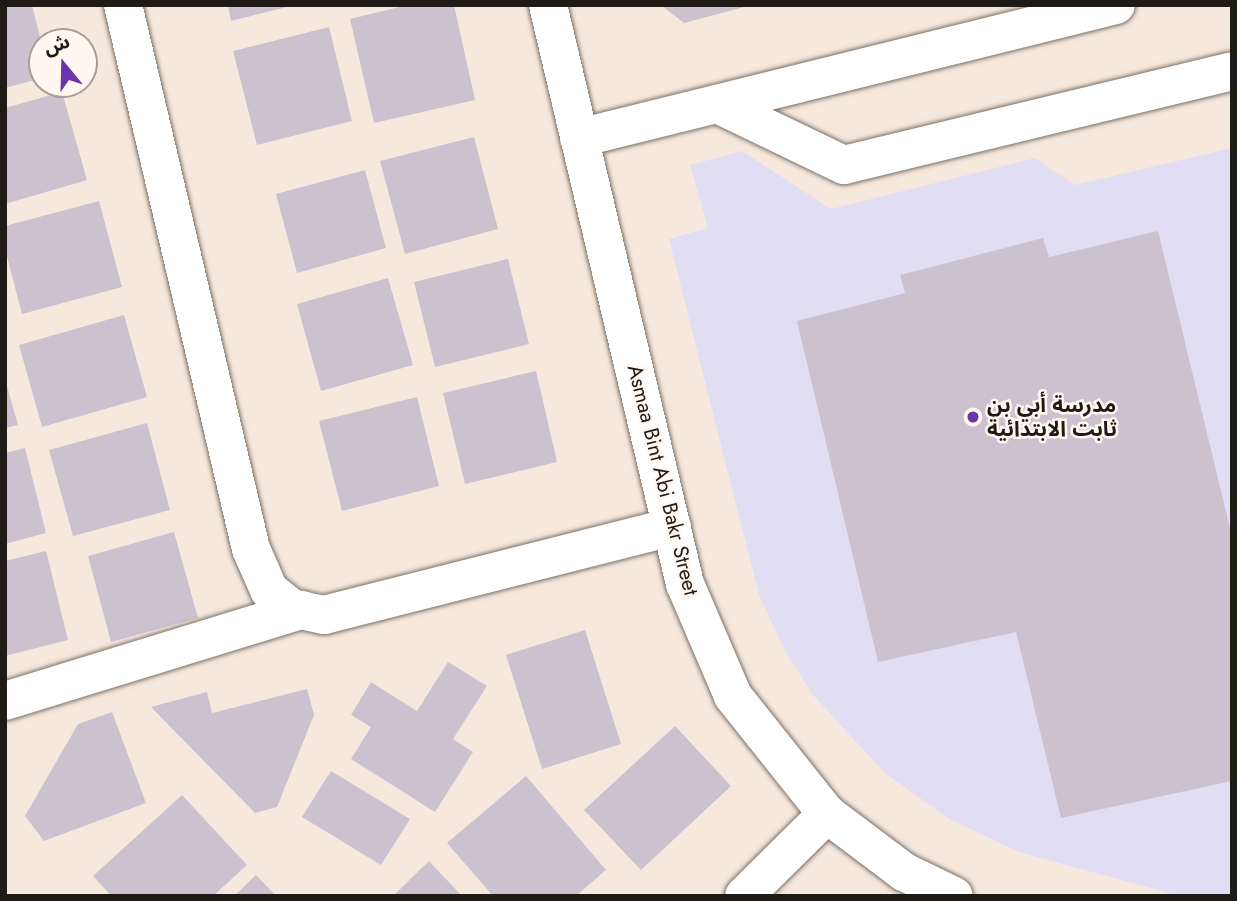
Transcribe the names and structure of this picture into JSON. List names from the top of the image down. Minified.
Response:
{"streets":{"street":["Asmaa Bint Abi Bakr Street"]},"places":["مدرسة أبي بن ثابت الابتدائية"],"north":"top"}
